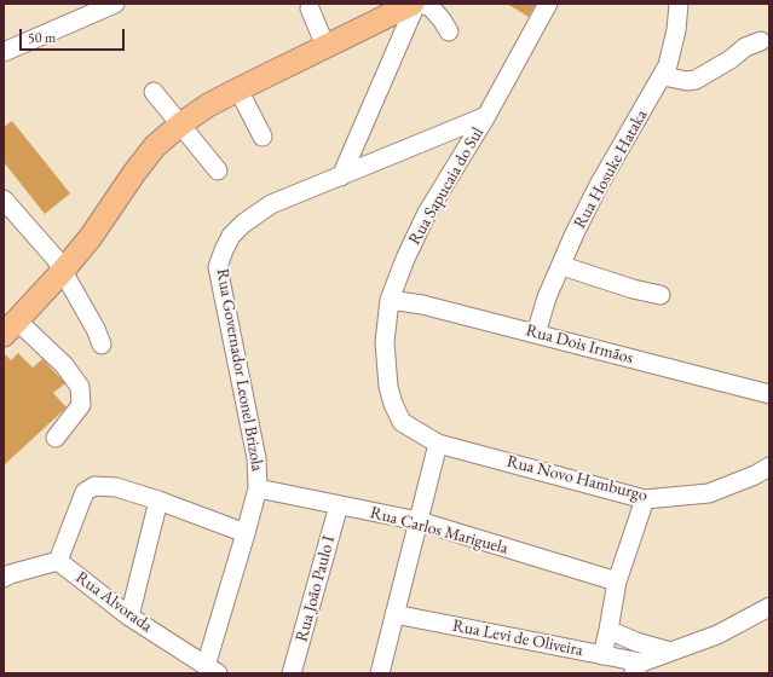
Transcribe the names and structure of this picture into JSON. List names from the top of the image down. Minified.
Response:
{"streets":{"street":["Rua Hosuke Hataka","Rua Sapucaia do Sul","Rua Dois Irmãos","Rua Governador Leonel Brizola","Rua Novo Hamburgo","Rua Carlos Mariguela","Rua João Paulo I","Rua Alvorada","Rua Levi de Oliveira"]},"crossings":[["Rua Hosuke Hataka","Rua Dois Irmãos"],["Rua Sapucaia do Sul","Rua Dois Irmãos"],["Rua Sapucaia do Sul","Rua Governador Leonel Brizola"],["Rua Sapucaia do Sul","Rua Novo Hamburgo"],["Rua Governador Leonel Brizola","Rua Carlos Mariguela"],["Rua Governador Leonel Brizola","Rua Alvorada"],["Rua Carlos Mariguela","Rua João Paulo I"]],"scale_bar":"50 m"}
